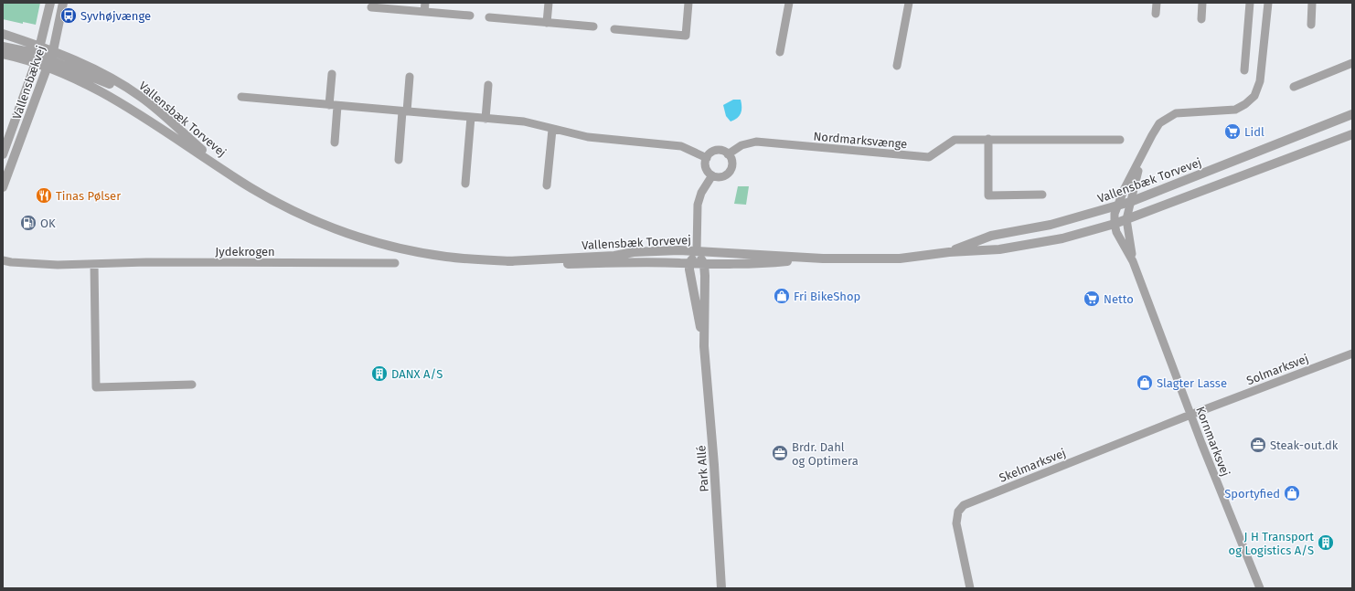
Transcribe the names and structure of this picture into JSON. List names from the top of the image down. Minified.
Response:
{"streets":{"street":["Vallensbækvej","Vallensbæk Torvevej","Nordmarksvænge","Jydekrogen","Solmarksvej","Kornmarksvej","Skelmarksvej","Park Allé"]},"crossings":[["Vallensbækvej","Vallensbæk Torvevej"],["Vallensbæk Torvevej","Kornmarksvej"],["Vallensbæk Torvevej","Park Allé"],["Solmarksvej","Kornmarksvej"],["Solmarksvej","Skelmarksvej"],["Kornmarksvej","Skelmarksvej"]],"places":{"bus stop":["Syvhøjvænge"],"supermarket":["Lidl","Netto"],"restaurant":["Tinas Pølser"],"fuel station":["OK"],"shop":["Fri BikeShop","Slagter Lasse","Sportyfied"],"building":["DANX A/S","J H Transport og Logistics A/S"],"office":["Steak-out.dk","Brdr. Dahl og Optimera"]}}
